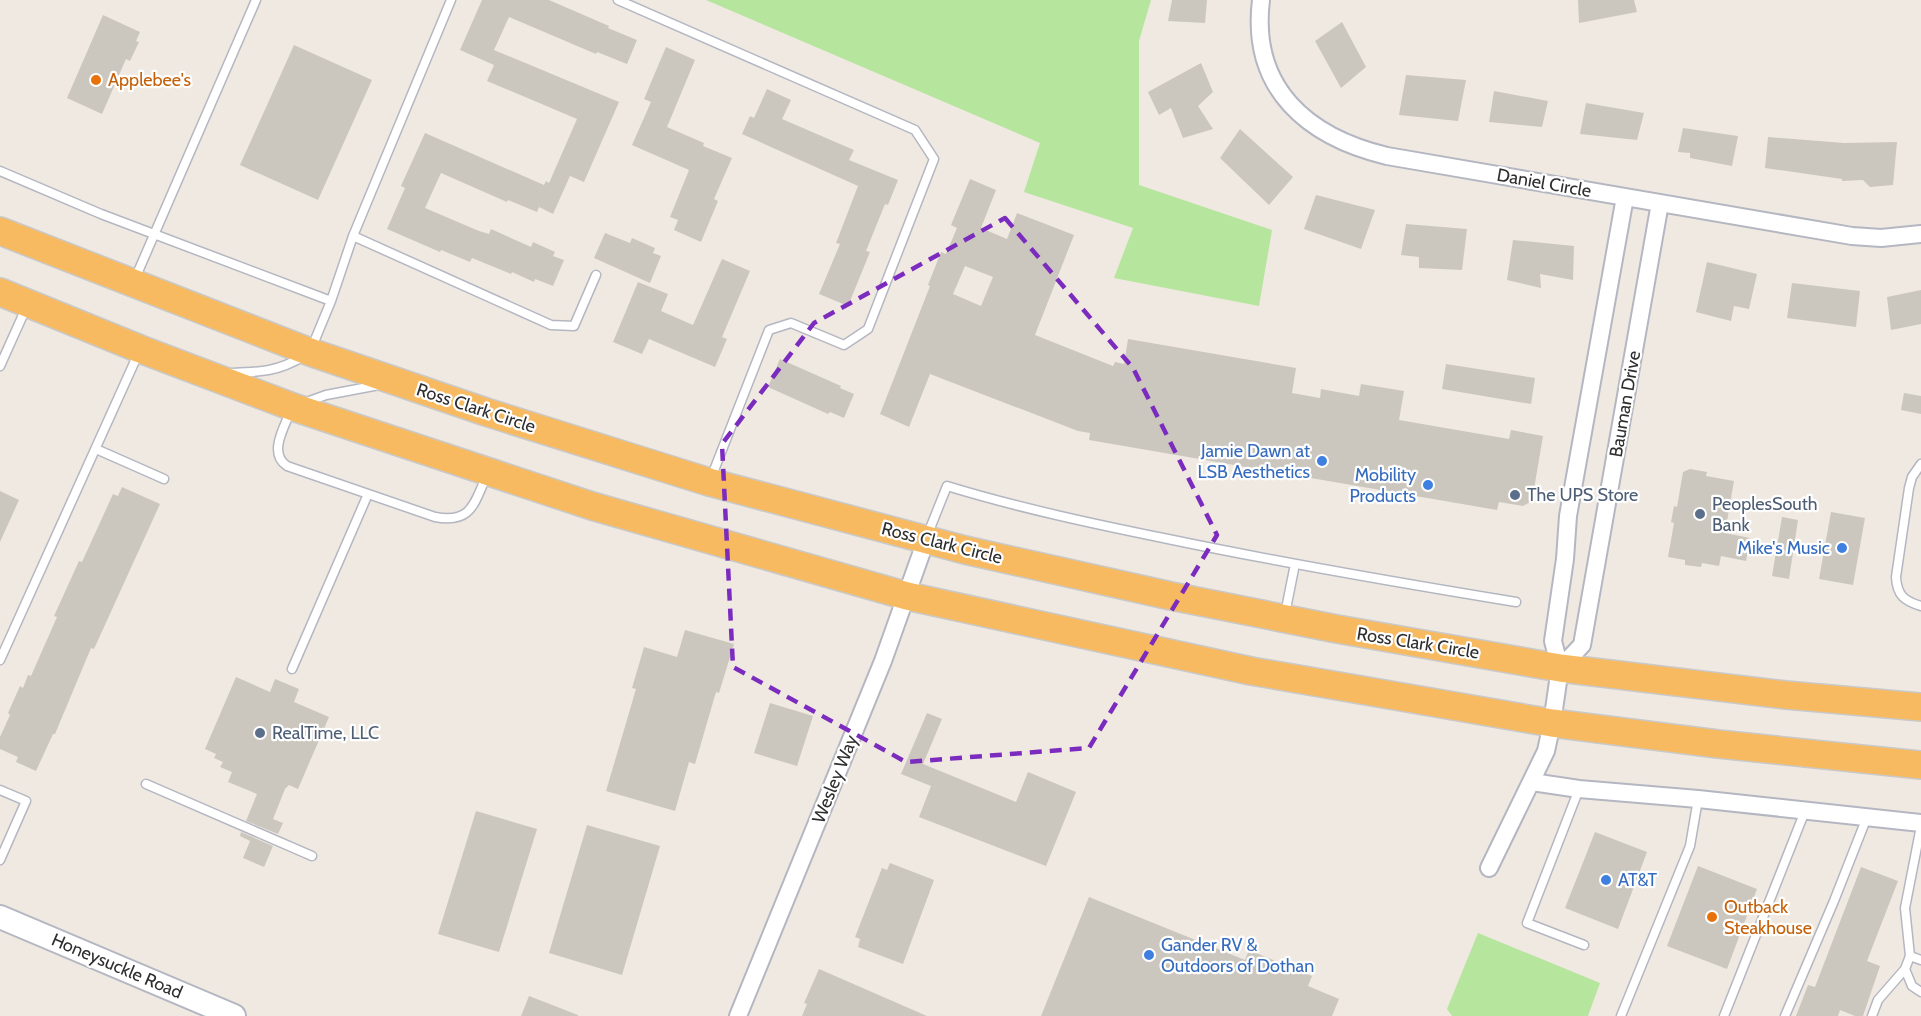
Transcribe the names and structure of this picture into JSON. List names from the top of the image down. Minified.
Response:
{"streets":{"highway":["Ross Clark Circle"],"main road":["Honeysuckle Road"],"street":["Daniel Circle","Bauman Drive","Wesley Way"]},"crossings":[["Daniel Circle","Bauman Drive"],["Bauman Drive","Ross Clark Circle"],["Ross Clark Circle","Wesley Way"]],"places":["Applebee's","Jamie Dawn at LSB Aesthetics","Mobility Products","The UPS Store","PeoplesSouth Bank","Mike's Music","RealTime, LLC","AT&T","Outback Steakhouse","Gander RV & Outdoors of Dothan"]}
